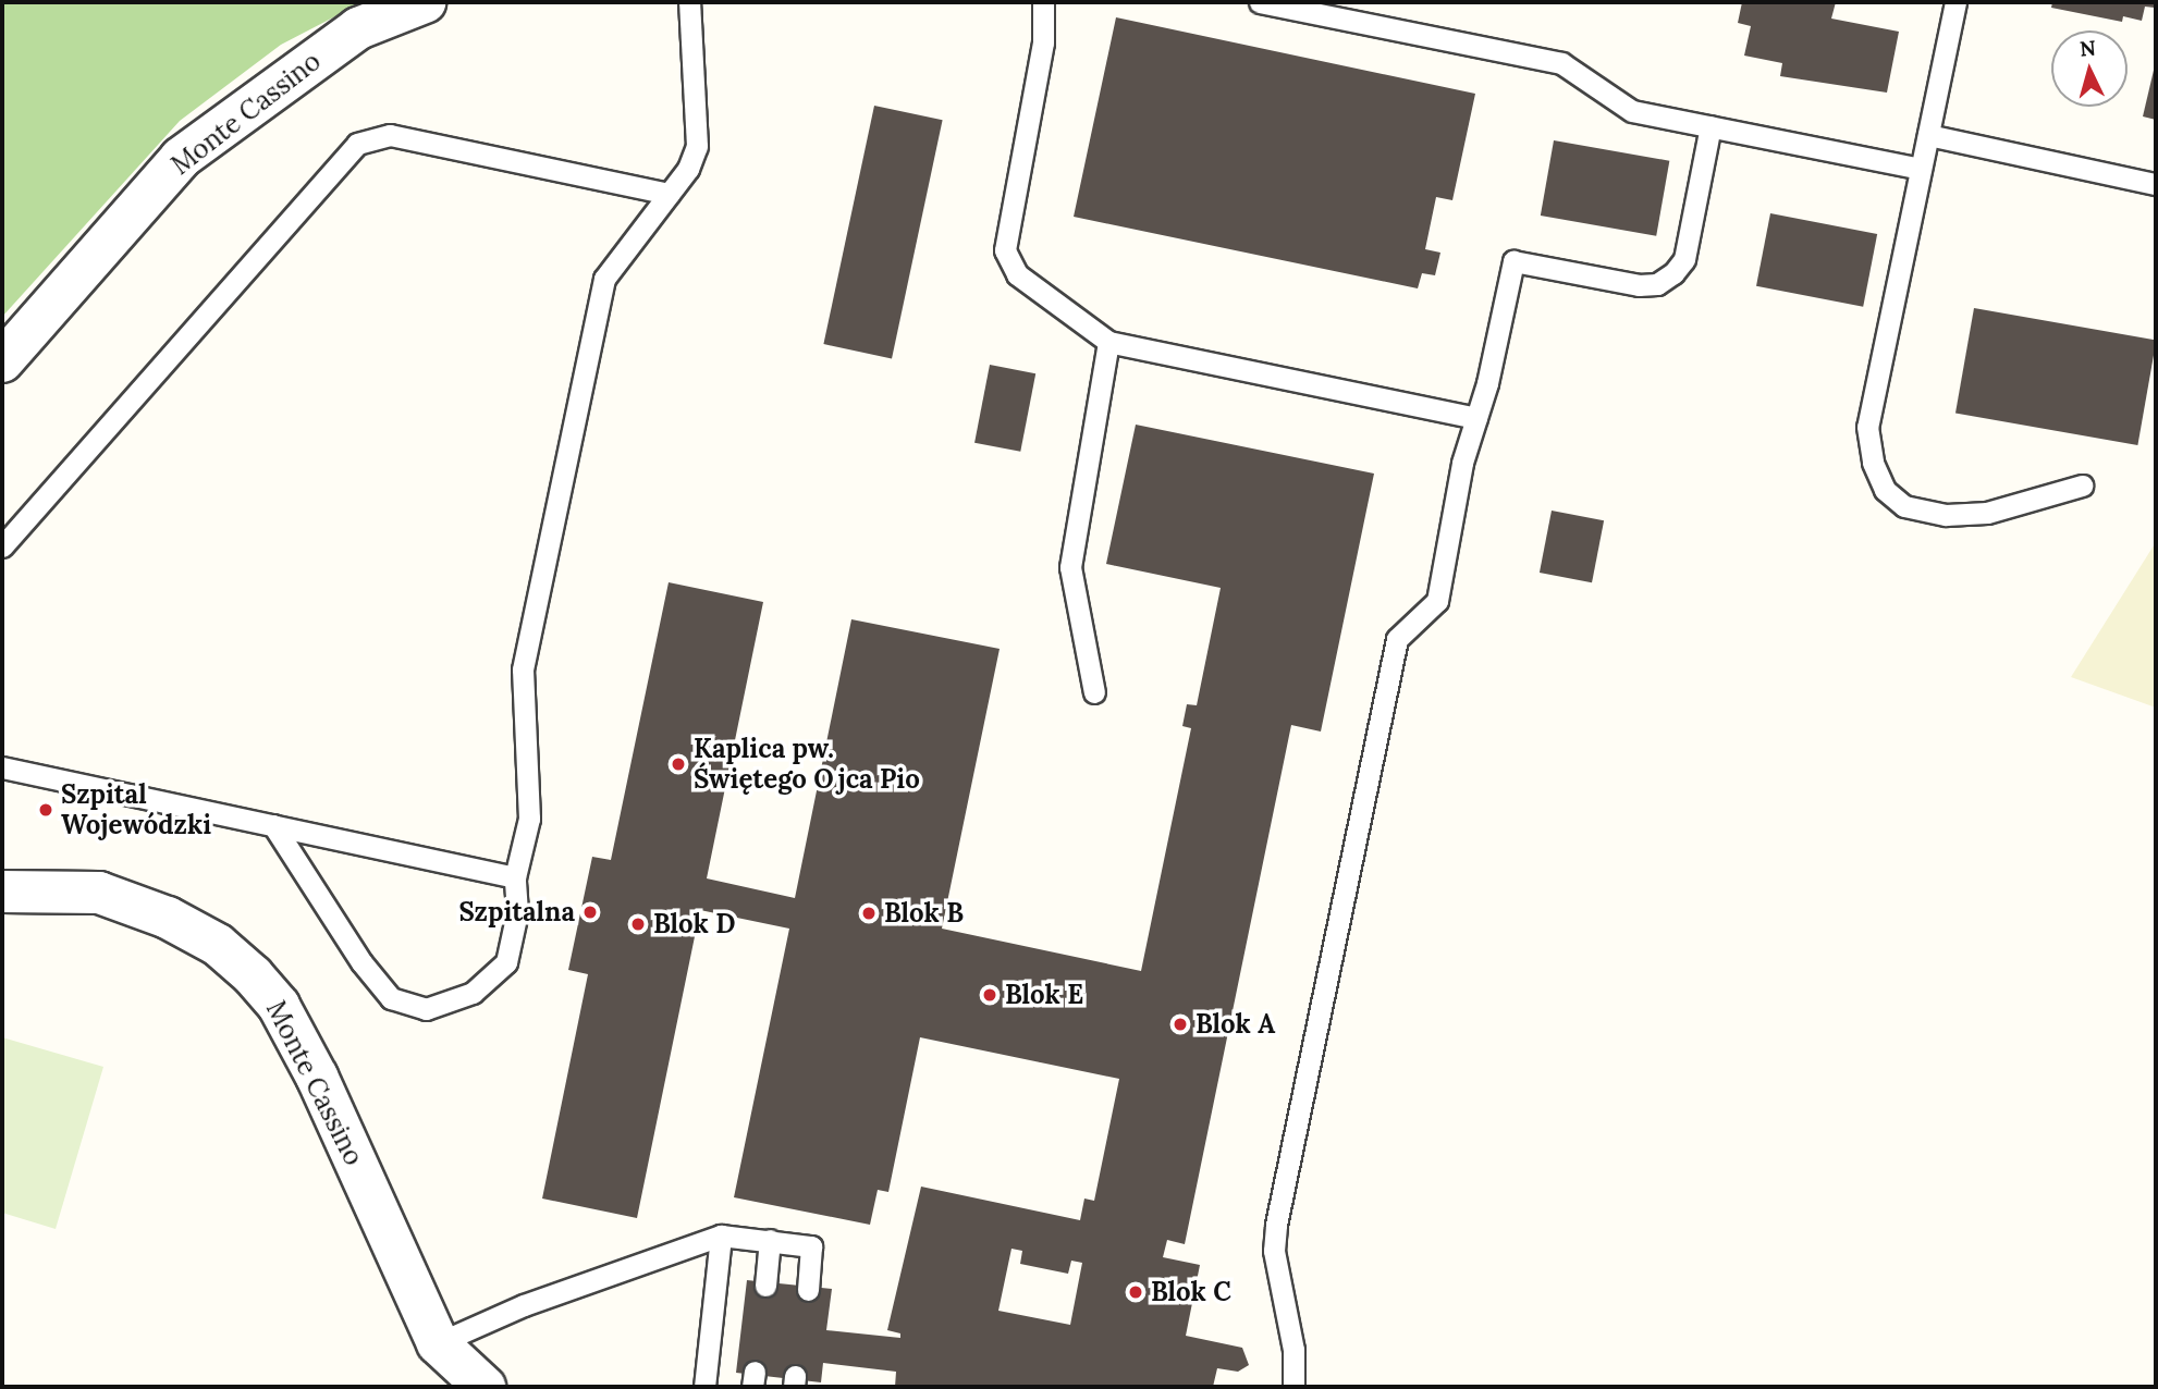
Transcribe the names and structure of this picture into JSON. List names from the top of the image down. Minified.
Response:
{"streets":{"street":["Monte Cassino"]},"places":["Kaplica pw. Świętego Ojca Pio","Szpital Wojewódzki","Szpitalna","Blok B","Blok D","Blok E","Blok A","Blok C"],"north":"top"}
